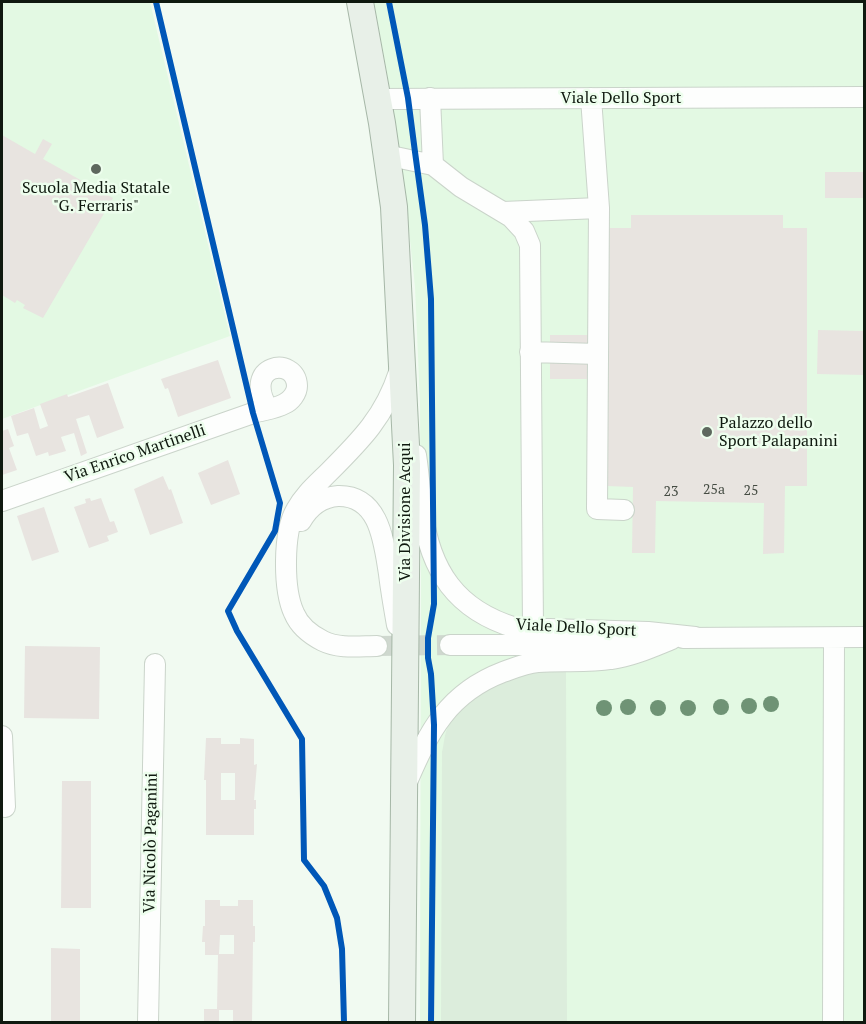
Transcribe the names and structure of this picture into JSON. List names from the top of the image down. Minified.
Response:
{"streets":{"main road":["Via Divisione Acqui"],"street":["Viale Dello Sport","Via Enrico Martinelli","Via Nicolò Paganini"]},"crossings":[["Viale Dello Sport","Via Divisione Acqui"]],"places":["Scuola Media Statale \"G. Ferraris\"","Palazzo dello Sport Palapanini"],"house_numbers":["25a","25","23"]}
